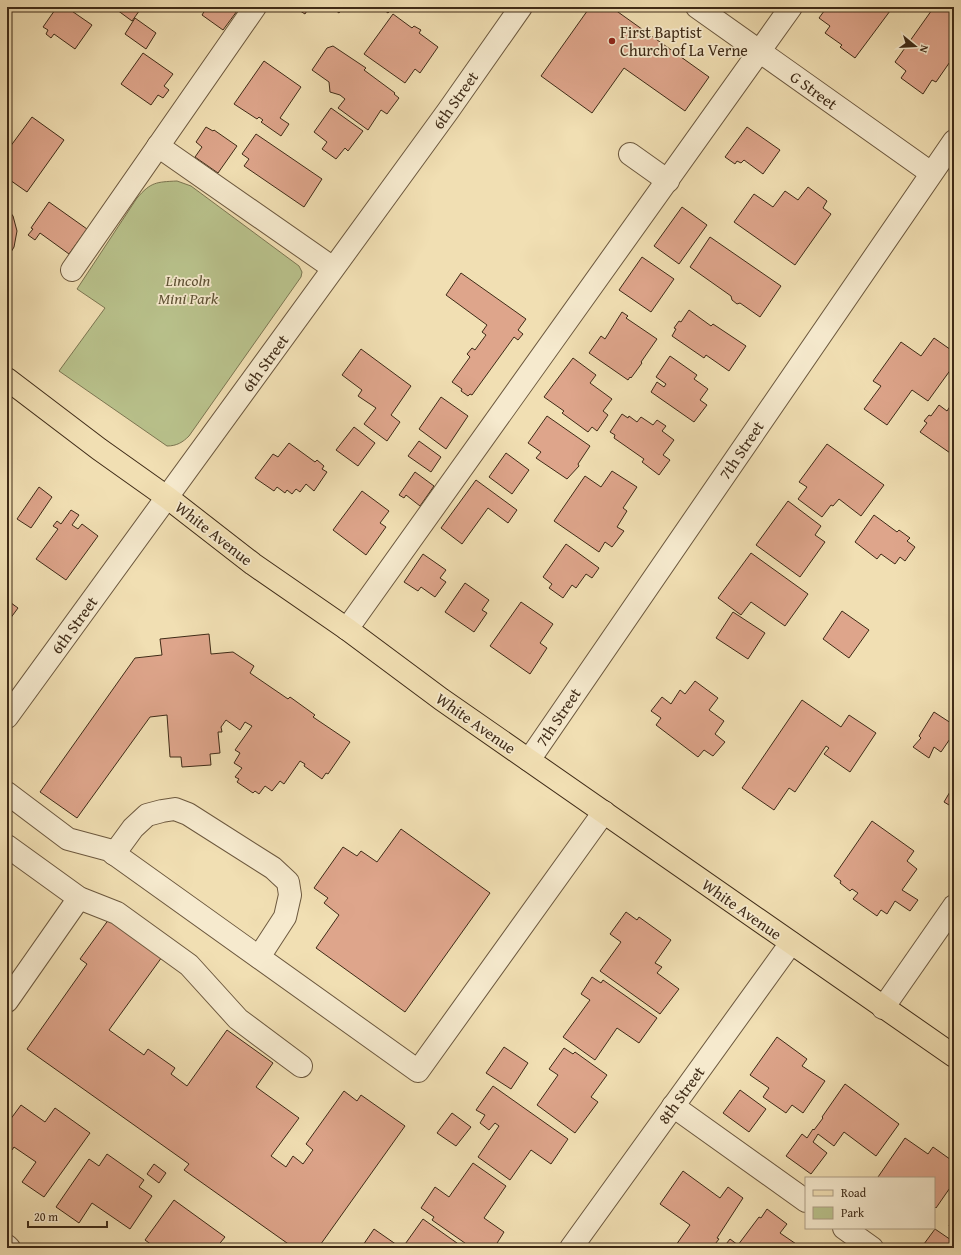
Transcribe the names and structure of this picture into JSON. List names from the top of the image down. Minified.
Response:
{"streets":{"main road":["White Avenue"],"street":["G Street","6th Street","7th Street","8th Street"]},"crossings":[["G Street","7th Street"],["6th Street","White Avenue"],["7th Street","White Avenue"],["White Avenue","8th Street"]],"parks":["Lincoln Mini Park"],"places":["First Baptist Church of La Verne"],"legend":["Road","Park"],"scale_bar":"20 m","north":"right"}
